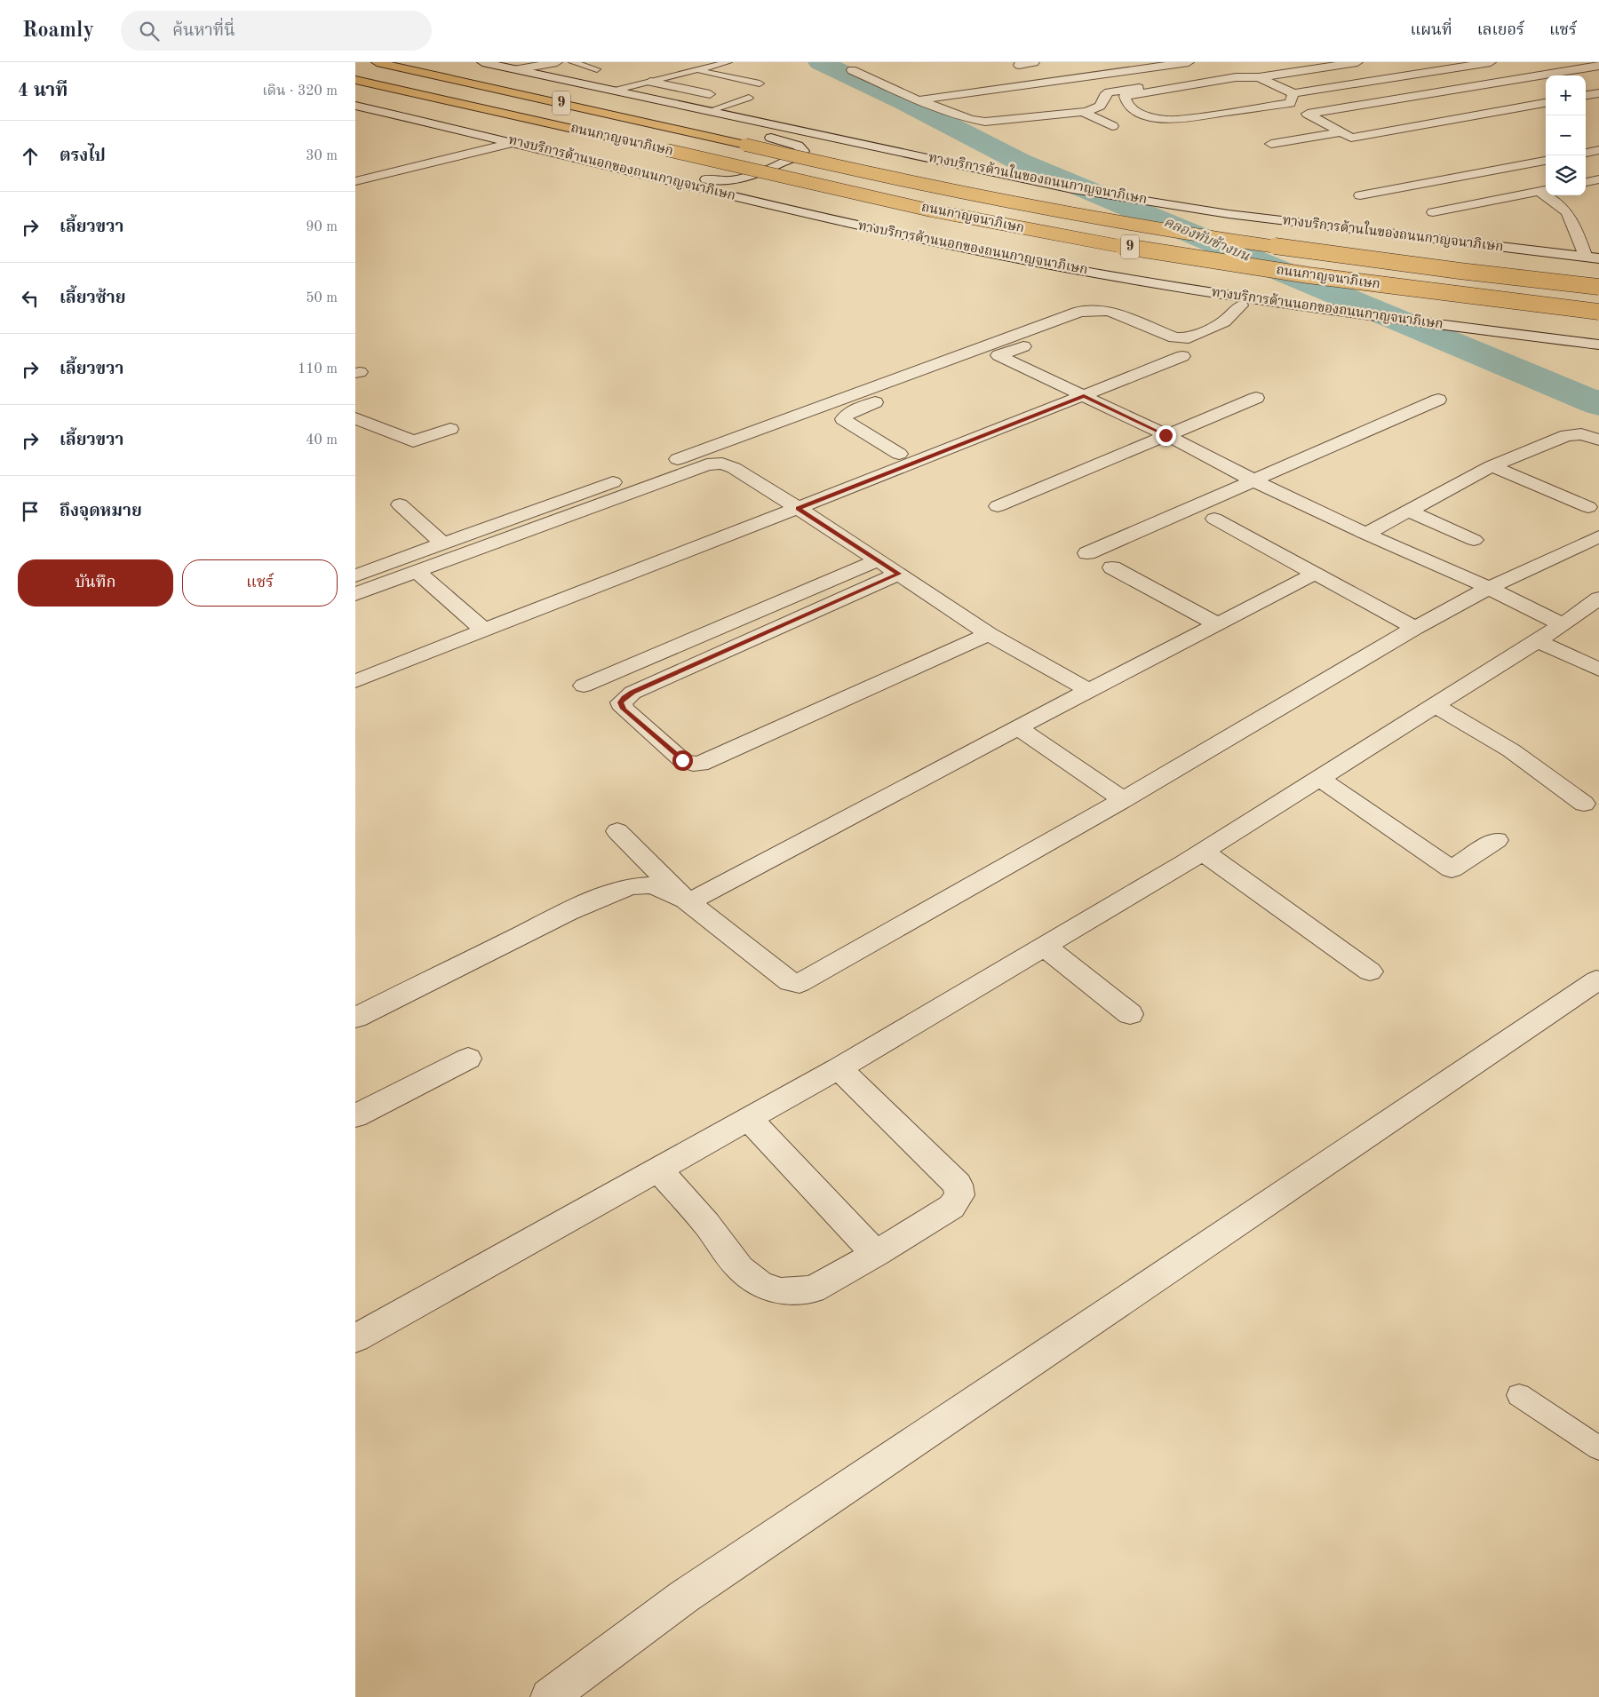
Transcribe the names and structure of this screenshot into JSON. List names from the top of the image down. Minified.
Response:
{"streets":{"highway":["9","ถนนกาญจนาภิเษก"],"street":["ทางบริการด้านนอกของถนนกาญจนาภิเษก","ทางบริการด้านในของถนนกาญจนาภิเษก"]},"water":["คลองทับช้างบน"],"page":{"header":"Roamly","search":"ค้นหาที่นี่","nav":["แผนที่","เลเยอร์","แชร์"],"heading":["4 นาที","เดิน · 320 m"],"map_buttons":["+","−"],"list":[["ตรงไป","30 m"],["เลี้ยวขวา","90 m"],["เลี้ยวซ้าย","50 m"],["เลี้ยวขวา","110 m"],["เลี้ยวขวา","40 m"],"ถึงจุดหมาย"],"buttons":["บันทึก","แชร์"]}}
